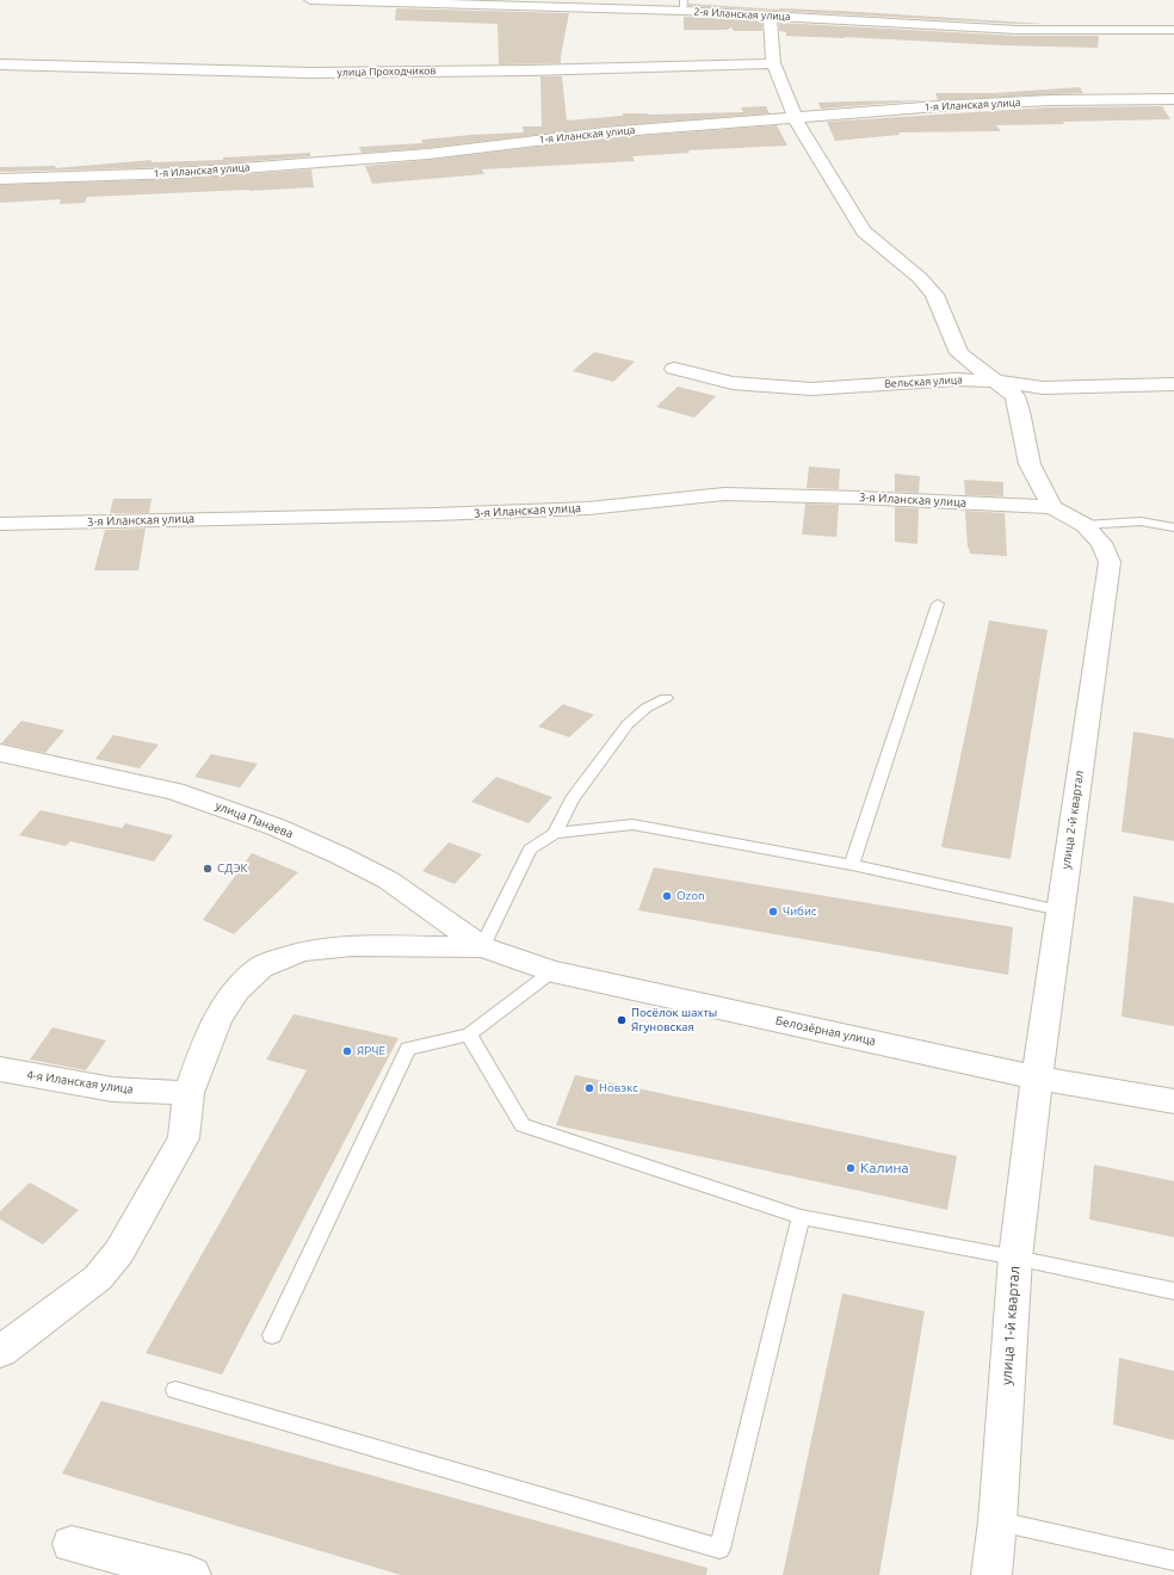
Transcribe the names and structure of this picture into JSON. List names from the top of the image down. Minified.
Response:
{"streets":{"street":["2-я Иланская улица","улица Проходчиков","1-я Иланская улица","Вельская улица","3-я Иланская улица","улица Панаева","улица 2-й квартал","Белозёрная улица","4-я Иланская улица","улица 1-й квартал"]},"crossings":[["улица Панаева","Белозёрная улица"],["улица 2-й квартал","Белозёрная улица"],["улица 2-й квартал","улица 1-й квартал"],["Белозёрная улица","улица 1-й квартал"]],"places":["СДЭК","Ozon","Чибис","Посёлок шахты Ягуновская","ЯРЧЕ","Новэкс","Калина"]}
